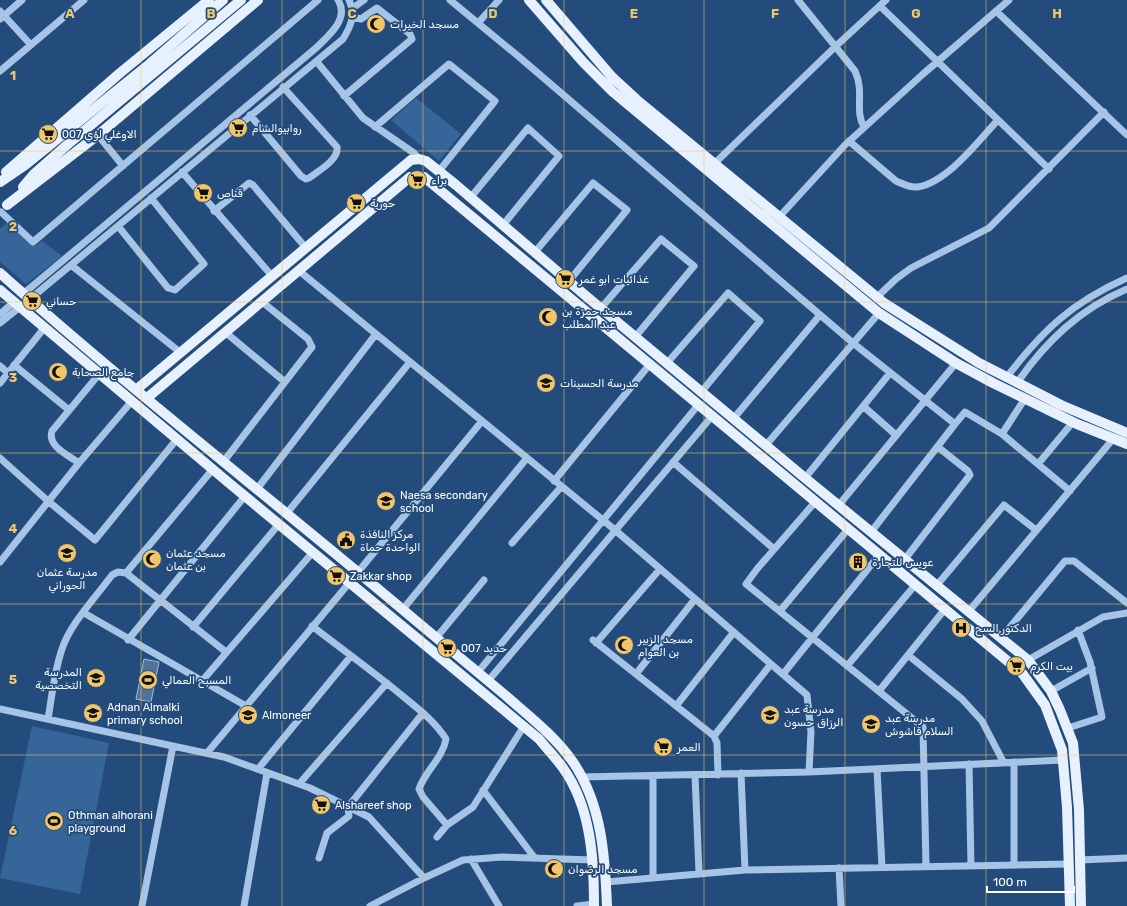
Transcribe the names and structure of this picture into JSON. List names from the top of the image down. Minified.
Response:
{"places":{"mosque":["مسجد الخيرات","مسجد حمزة بن عبد المطلب","جامع الصحابة","مسجد عثمان بن عثمان","مسجد الزبير بن العوام","مسجد الرضوان"],"supermarket":["روابيوالشام","الاوغلي لؤي 007","براء","قناص","حورية","غذائيات ابو غمر","حساني","Zakkar shop","حديد 007","بيت الكرم","العمر","Alshareef shop"],"school or university":["مدرسة الحسينات","Naesa secondary school","مدرسة عثمان الحوراني","المدرسة التخصصية","Adnan Almalki primary school","Almoneer","مدرسة عبد الرزاق حسون","مدرسة عبد السلام قاشوش"],"public building":["مركز النافذة الواحدة حماة"],"building":["عويس للتجارة"],"hospital":["الدكتور السح"],"sports":["المسبح العمالي","Othman alhorani playground"]},"scale_bar":"100 m","grid":{"columns":["A","B","C","D","E","F","G","H"],"rows":["1","2","3","4","5","6"]}}
